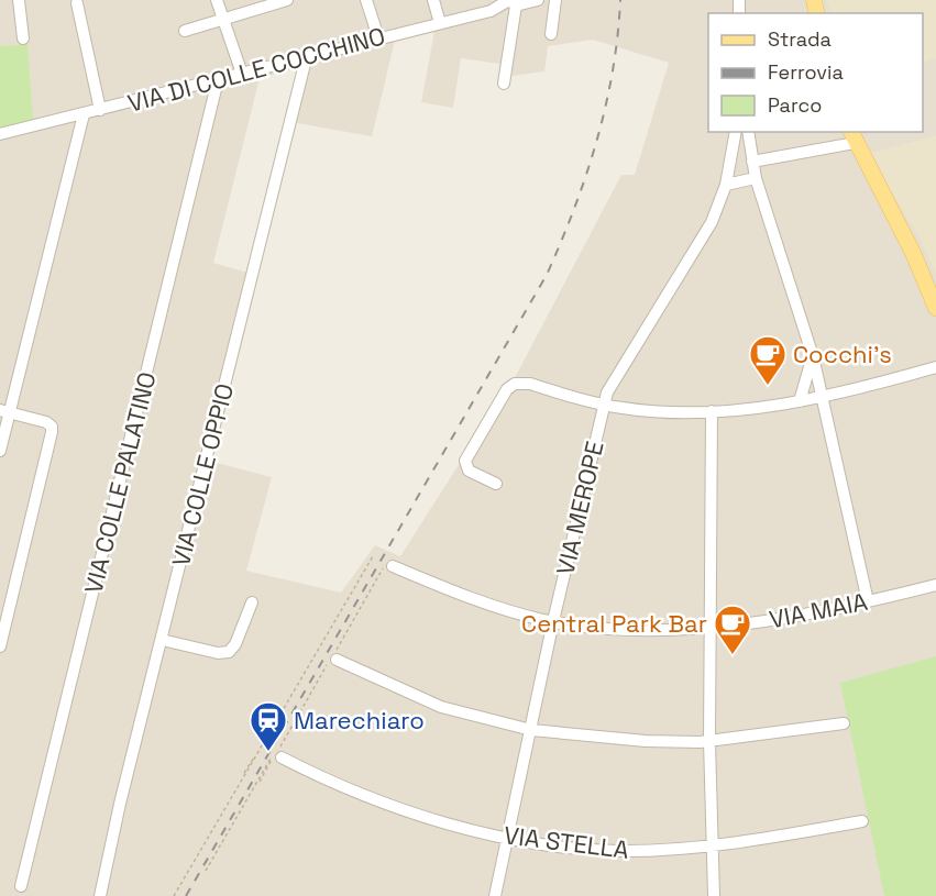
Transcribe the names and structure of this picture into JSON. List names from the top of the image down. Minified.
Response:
{"streets":{"street":["VIA DI COLLE COCCHINO","VIA COLLE OPPIO","VIA COLLE PALATINO","VIA MEROPE","VIA MAIA","VIA STELLA"]},"crossings":[["VIA DI COLLE COCCHINO","VIA COLLE OPPIO"],["VIA DI COLLE COCCHINO","VIA COLLE PALATINO"],["VIA MEROPE","VIA MAIA"],["VIA MEROPE","VIA STELLA"]],"places":{"cafe":["Cocchi’s","Central Park Bar"],"station":["Marechiaro"]},"legend":["Strada","Ferrovia","Parco"]}
